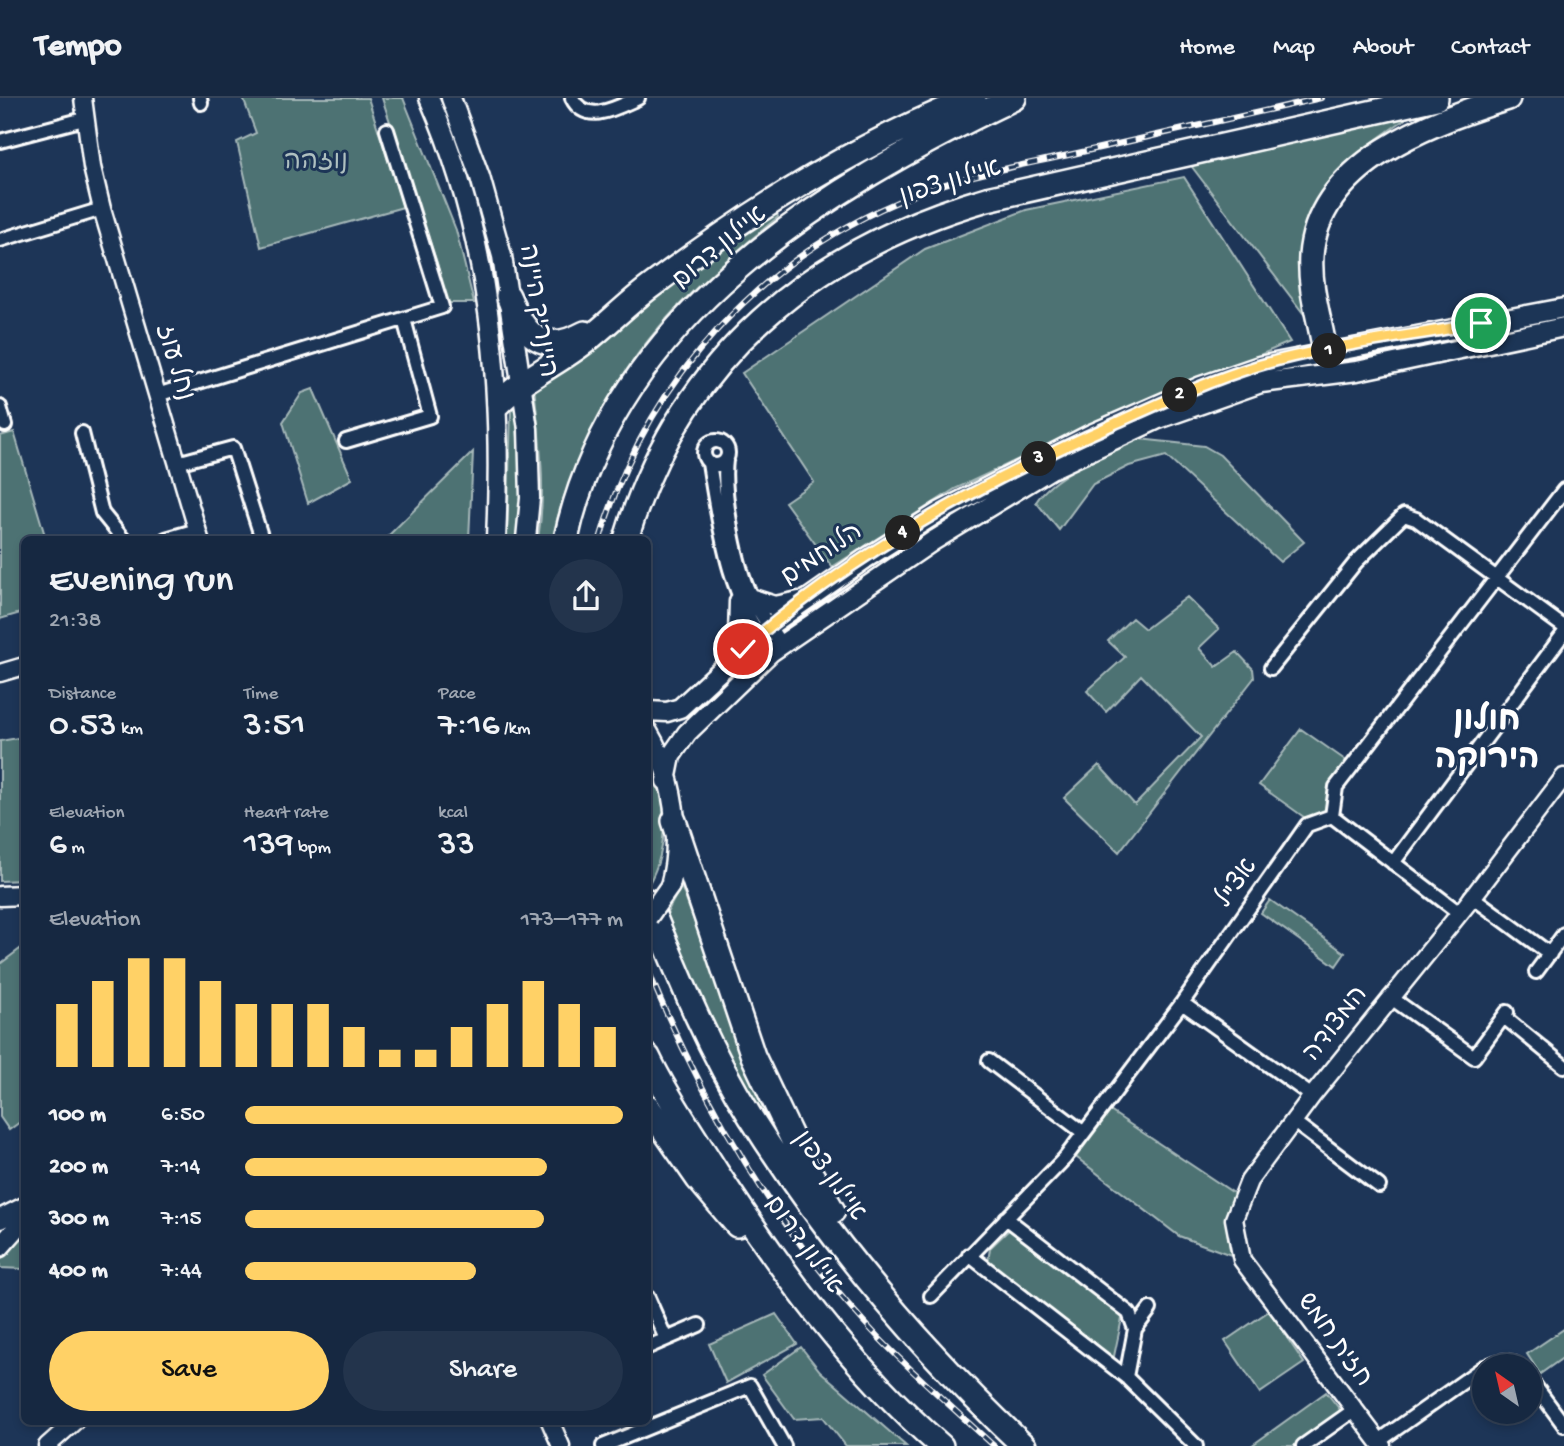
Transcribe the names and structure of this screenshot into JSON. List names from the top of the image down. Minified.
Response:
{"streets":{"highway":["איילון צפון","איילון דרום"],"main road":["היינריך היינה","הלוחמים"],"street":["נחל עוז","אצ\"ל","המצודה","חזית חמש"]},"crossings":[["המצודה","חזית חמש"]],"districts":["חולון הירוקה"],"parks":["נוזהה"],"north":"top left","page":{"header":"Tempo","nav":["Home","Map","About","Contact"],"pins":["1","2","3","4"],"heading":["Evening run","21:38"],"stats":[["Distance","0.53 km"],["Time","3:51"],["Pace","7:16 /km"],["Elevation","6 m"],["Heart rate","139 bpm"],["kcal","33"]],"chart":["Elevation","173–177 m"],"list":[{"name":"100 m","note":"6:50"},{"name":"200 m","note":"7:14"},{"name":"300 m","note":"7:15"},{"name":"400 m","note":"7:44"}],"buttons":["Save","Share"]}}
